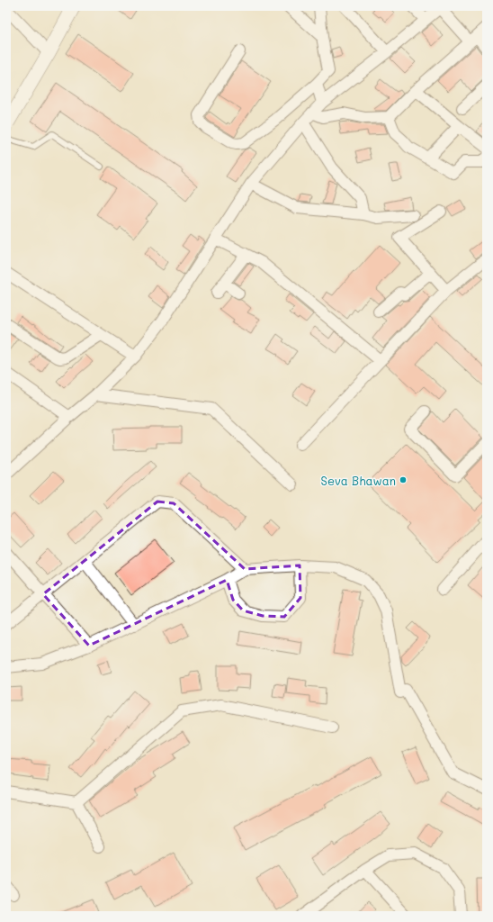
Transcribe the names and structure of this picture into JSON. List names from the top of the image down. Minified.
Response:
{"places":["Seva Bhawan"]}
